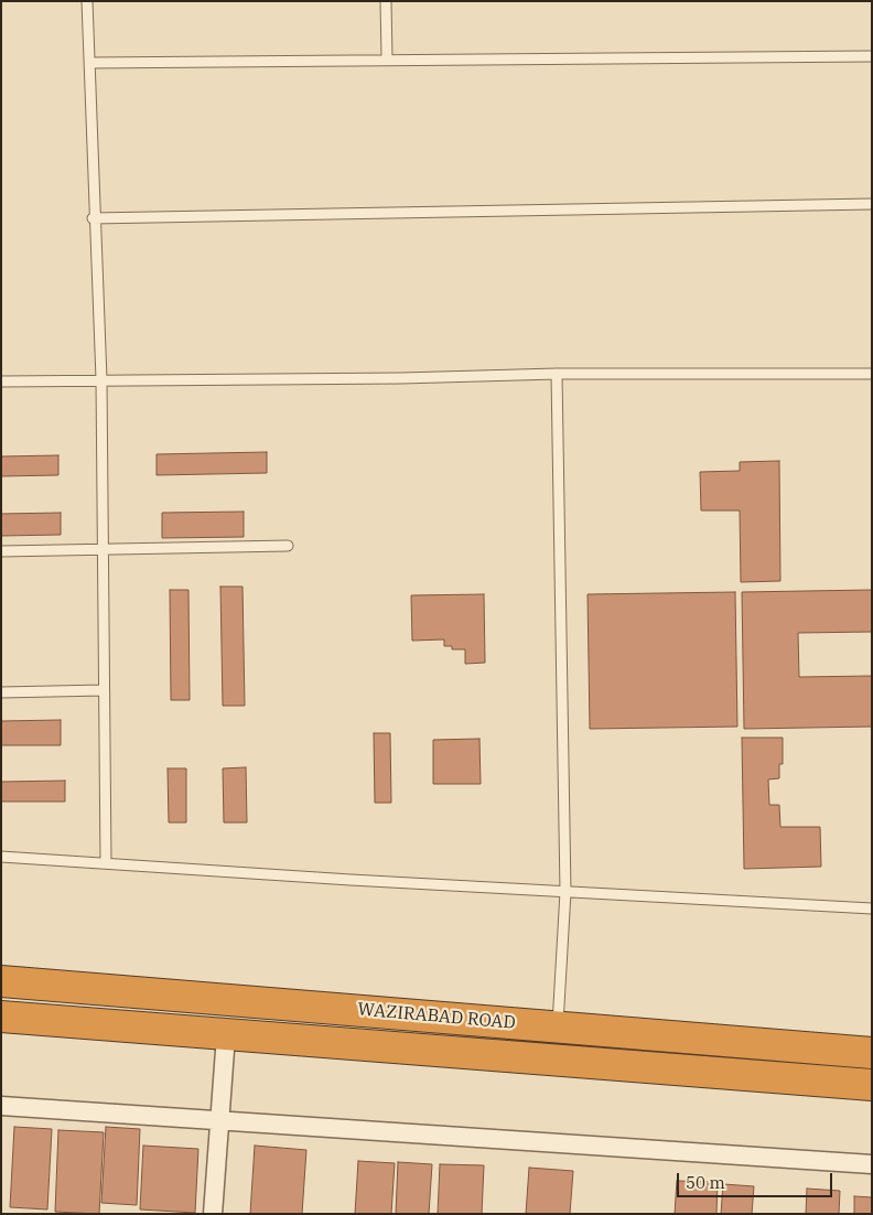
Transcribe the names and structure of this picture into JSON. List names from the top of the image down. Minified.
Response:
{"streets":{"highway":["WAZIRABAD ROAD"]},"scale_bar":"50 m"}
